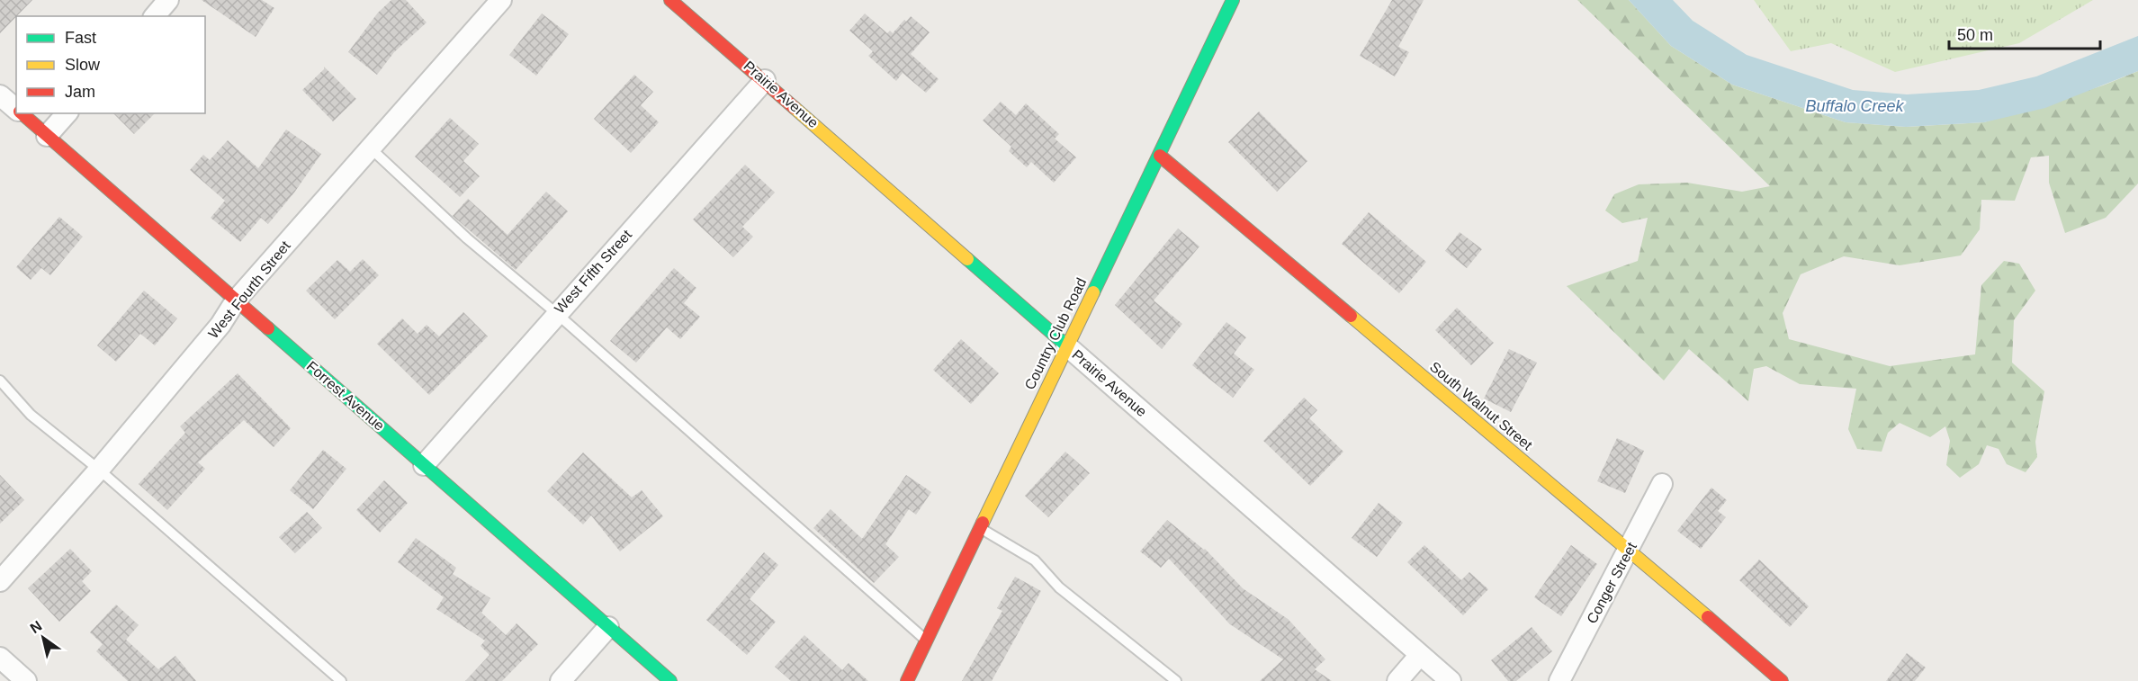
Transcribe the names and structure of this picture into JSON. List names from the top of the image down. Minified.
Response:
{"streets":{"street":["Prairie Avenue","West Fifth Street","West Fourth Street","Country Club Road","Forrest Avenue","South Walnut Street","Conger Street"]},"crossings":[["Prairie Avenue","West Fifth Street"],["Prairie Avenue","Country Club Road"],["West Fifth Street","Forrest Avenue"],["West Fourth Street","Forrest Avenue"],["Country Club Road","South Walnut Street"],["South Walnut Street","Conger Street"]],"water":["Buffalo Creek"],"legend":["Fast","Slow","Jam"],"scale_bar":"50 m","north":"top left"}
